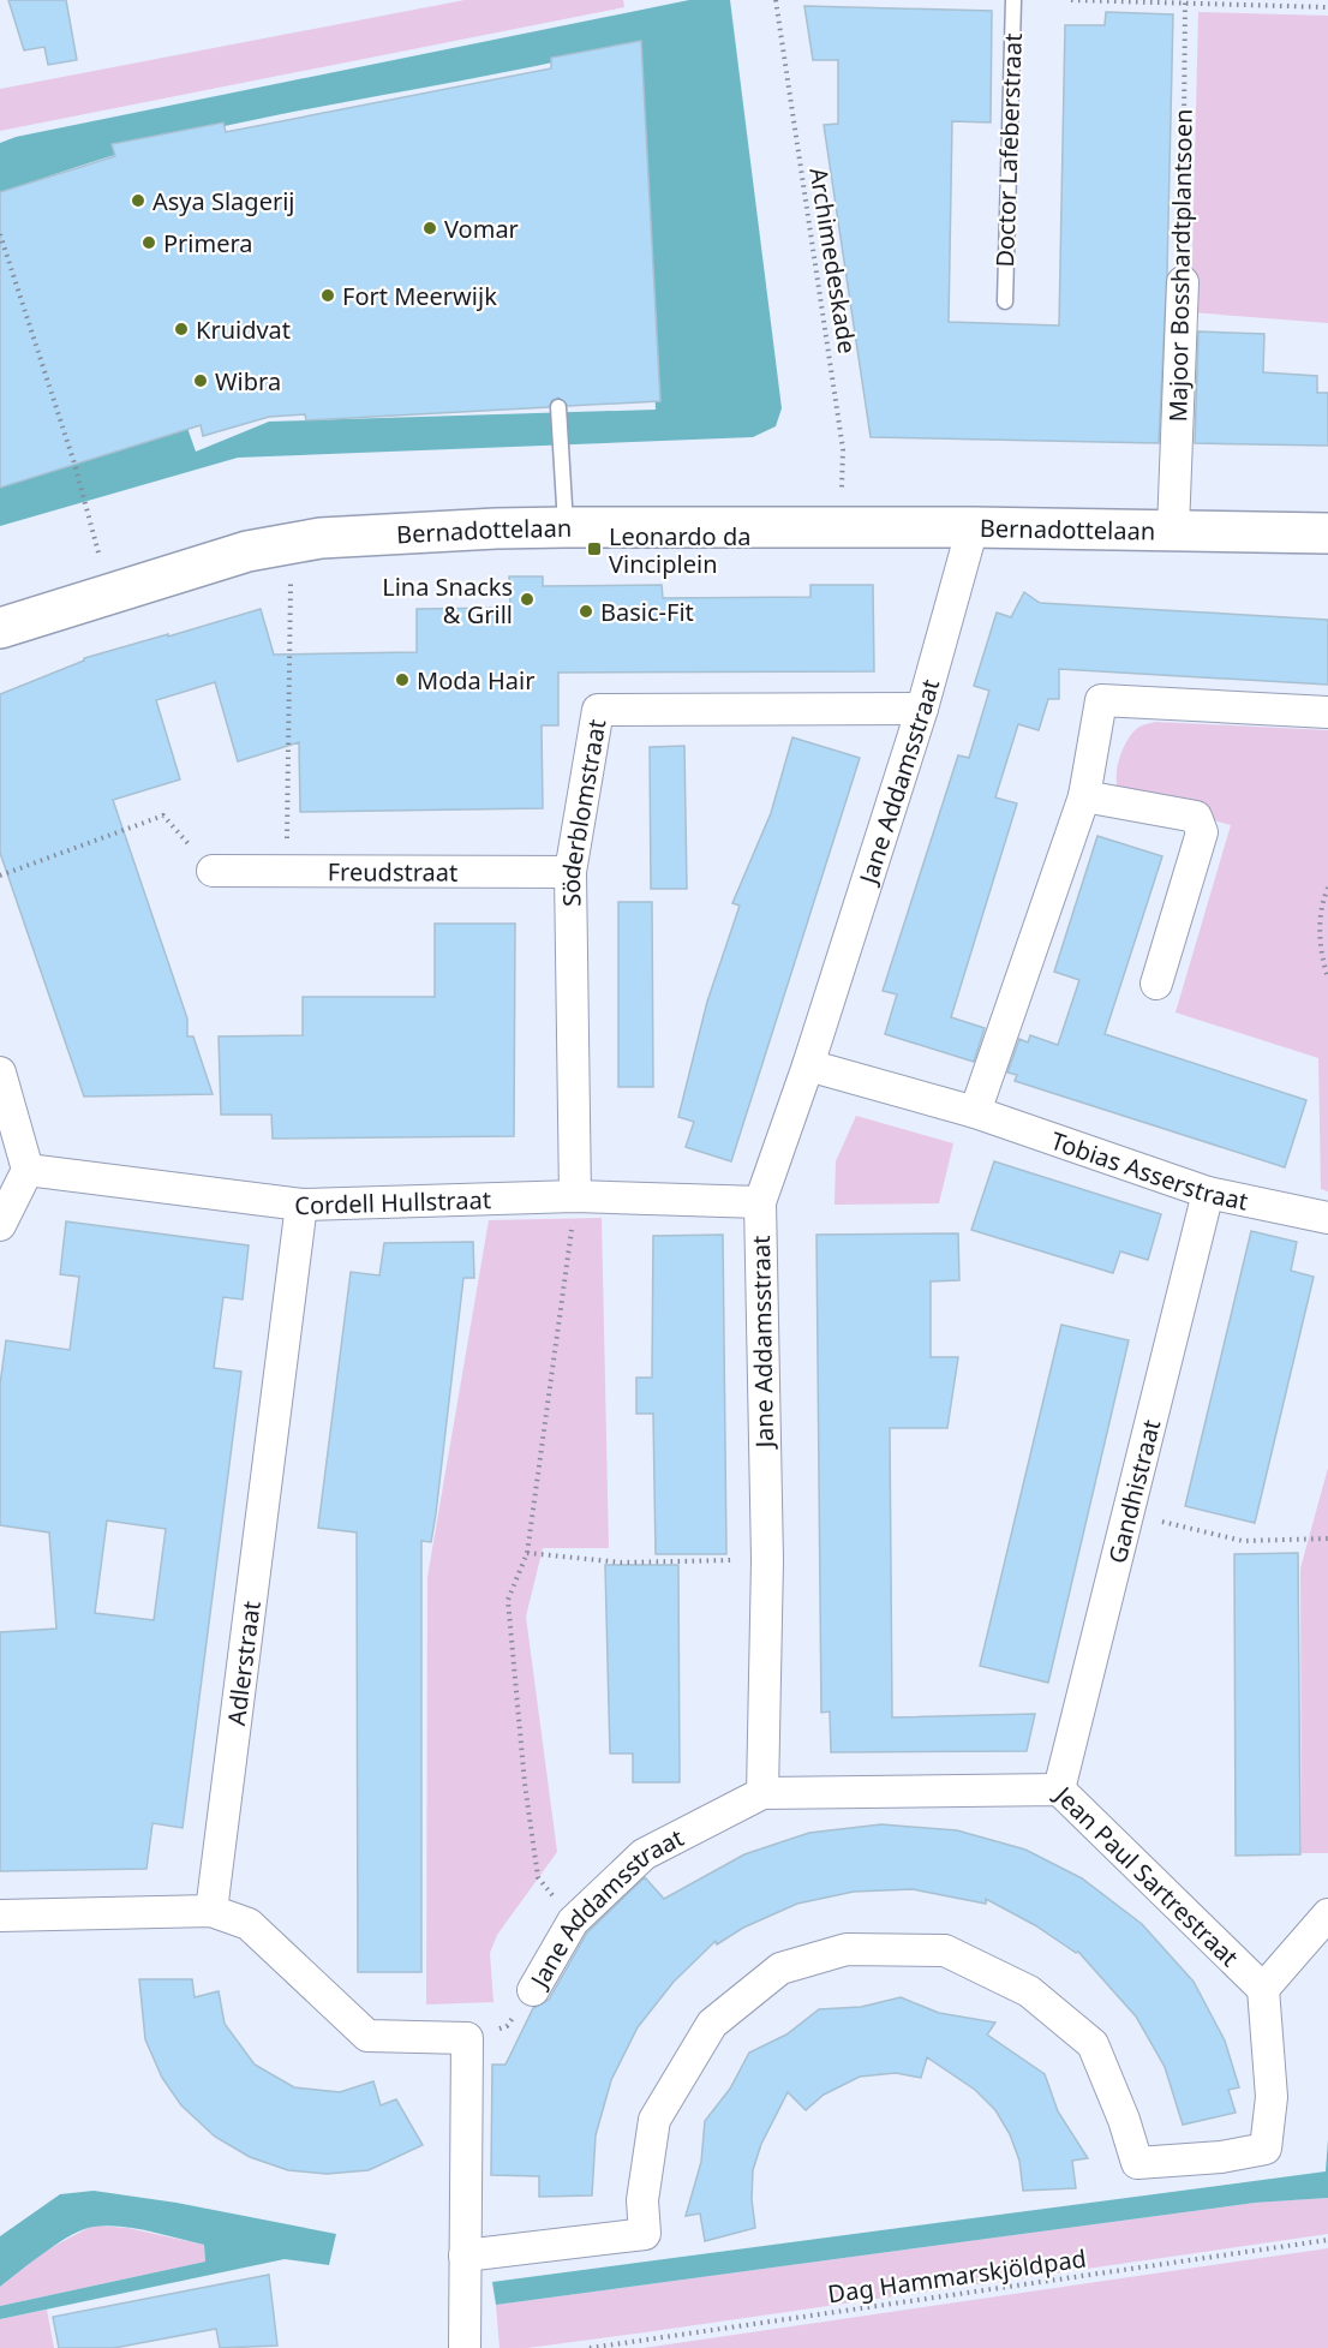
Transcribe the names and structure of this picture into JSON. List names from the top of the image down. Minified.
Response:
{"streets":{"street":["Majoor Bosshardtplantsoen","Bernadottelaan","Jane Addamsstraat","Söderblomstraat","Freudstraat","Tobias Asserstraat","Cordell Hullstraat","Gandhistraat","Adlerstraat","Jean Paul Sartrestraat"],"lane":["Doctor Lafeberstraat"],"path":["Archimedeskade","Dag Hammarskjöldpad"]},"crossings":[["Archimedeskade","Bernadottelaan"],["Majoor Bosshardtplantsoen","Bernadottelaan"],["Bernadottelaan","Jane Addamsstraat"],["Jane Addamsstraat","Söderblomstraat"],["Jane Addamsstraat","Tobias Asserstraat"],["Jane Addamsstraat","Cordell Hullstraat"],["Jane Addamsstraat","Jean Paul Sartrestraat"],["Söderblomstraat","Freudstraat"],["Söderblomstraat","Cordell Hullstraat"],["Tobias Asserstraat","Gandhistraat"],["Cordell Hullstraat","Adlerstraat"],["Gandhistraat","Jean Paul Sartrestraat"]],"places":{"other":["Asya Slagerij","Vomar","Primera","Fort Meerwijk","Kruidvat","Wibra","Lina Snacks & Grill","Basic-Fit","Moda Hair"],"transit":["Leonardo da Vinciplein"]}}
